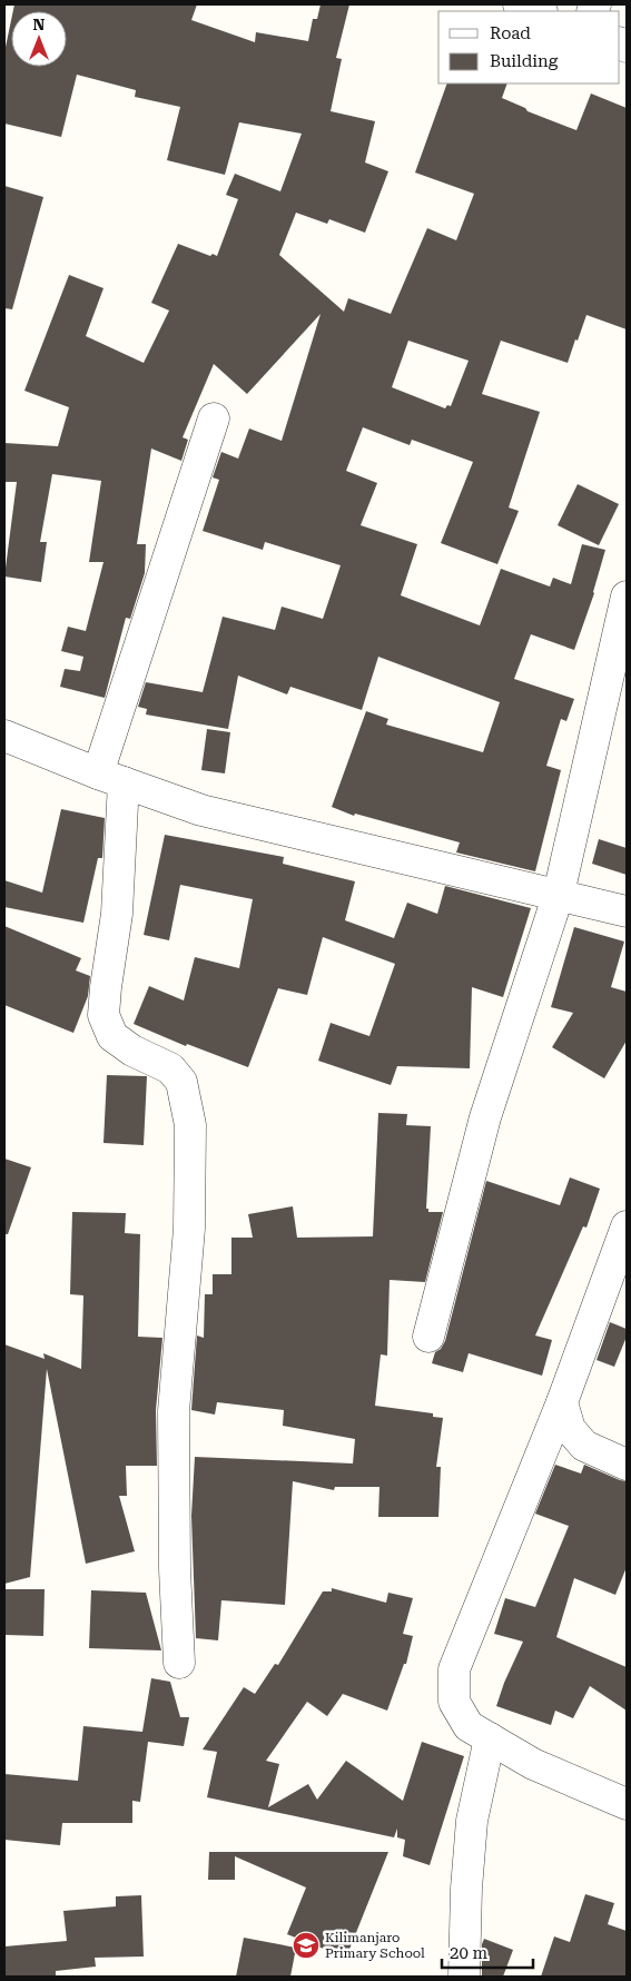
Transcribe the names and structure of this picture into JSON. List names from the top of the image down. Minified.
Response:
{"places":{"school or university":["Kilimanjaro Primary School"]},"legend":["Road","Building"],"scale_bar":"20 m","north":"top"}
